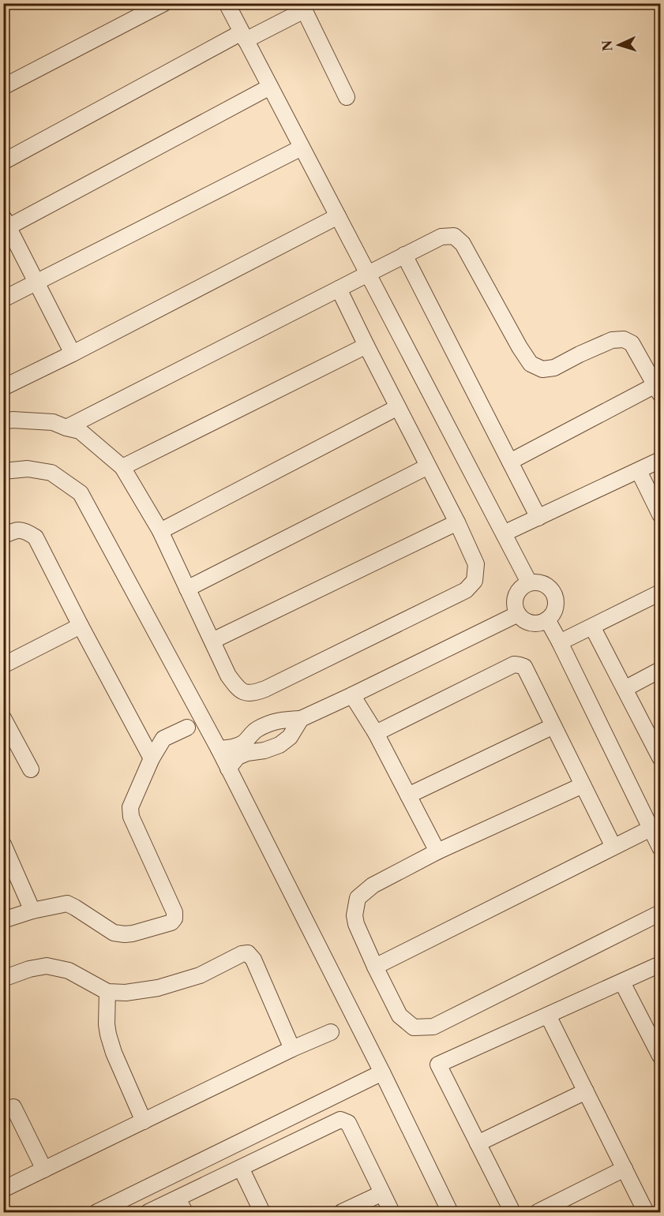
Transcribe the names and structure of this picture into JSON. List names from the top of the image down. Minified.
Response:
{"north":"left"}
